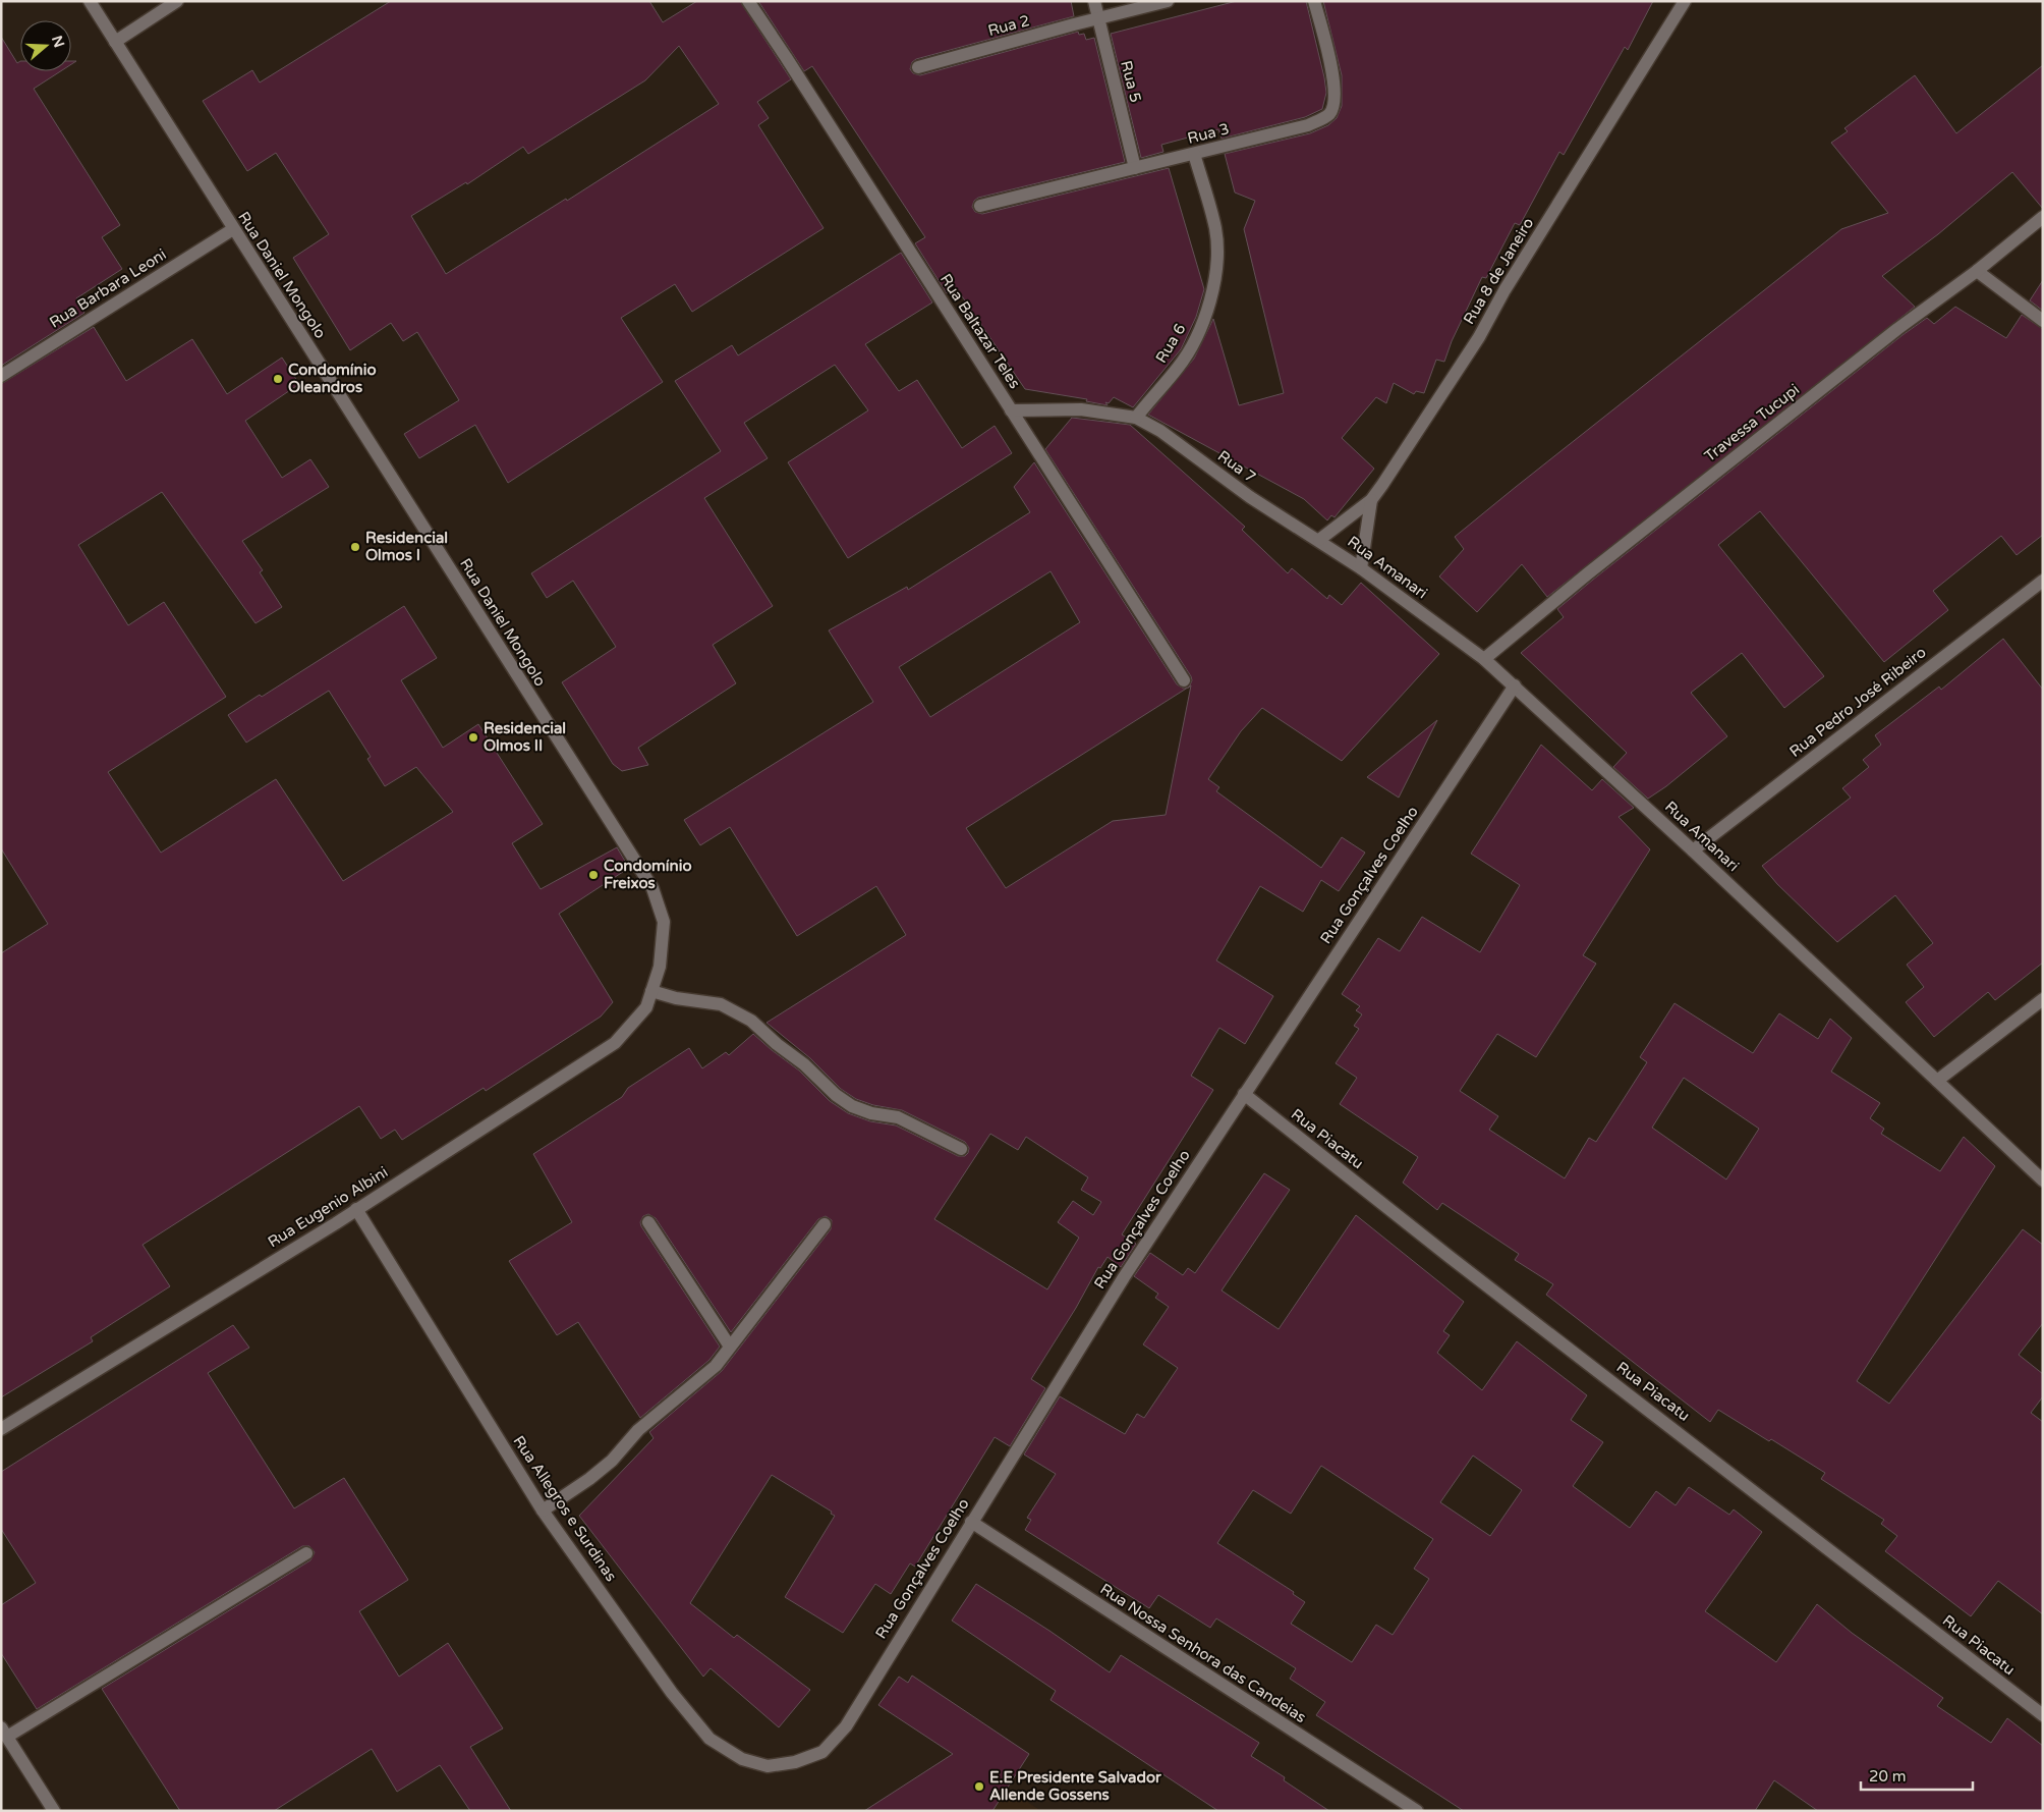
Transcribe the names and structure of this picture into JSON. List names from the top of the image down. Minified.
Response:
{"streets":{"street":["Rua 2","Rua 5","Rua 3","Rua 8 de Janeiro","Rua Daniel Mongolo","Rua Barbara Leoni","Rua Baltazar Teles","Rua 6","Travessa Tucupi","Rua 7","Rua Amanari","Rua Pedro José Ribeiro","Rua Gonçalves Coelho","Rua Piacatu","Rua Eugenio Albini","Rua Allegros e Surdinas","Rua Nossa Senhora das Candeias"]},"crossings":[["Rua 2","Rua 5"],["Rua 5","Rua 3"],["Rua 3","Rua 6"],["Rua 8 de Janeiro","Rua 7"],["Rua 8 de Janeiro","Rua Amanari"],["Rua Daniel Mongolo","Rua Barbara Leoni"],["Rua Daniel Mongolo","Rua Eugenio Albini"],["Rua 6","Rua 7"],["Travessa Tucupi","Rua Amanari"],["Rua 7","Rua Amanari"],["Rua Amanari","Rua Pedro José Ribeiro"],["Rua Amanari","Rua Gonçalves Coelho"],["Rua Gonçalves Coelho","Rua Piacatu"],["Rua Gonçalves Coelho","Rua Allegros e Surdinas"],["Rua Gonçalves Coelho","Rua Nossa Senhora das Candeias"],["Rua Eugenio Albini","Rua Allegros e Surdinas"]],"places":["Condomínio Oleandros","Residencial Olmos I","Residencial Olmos II","Condomínio Freixos","E.E Presidente Salvador Allende Gossens"],"scale_bar":"20 m","north":"right"}
